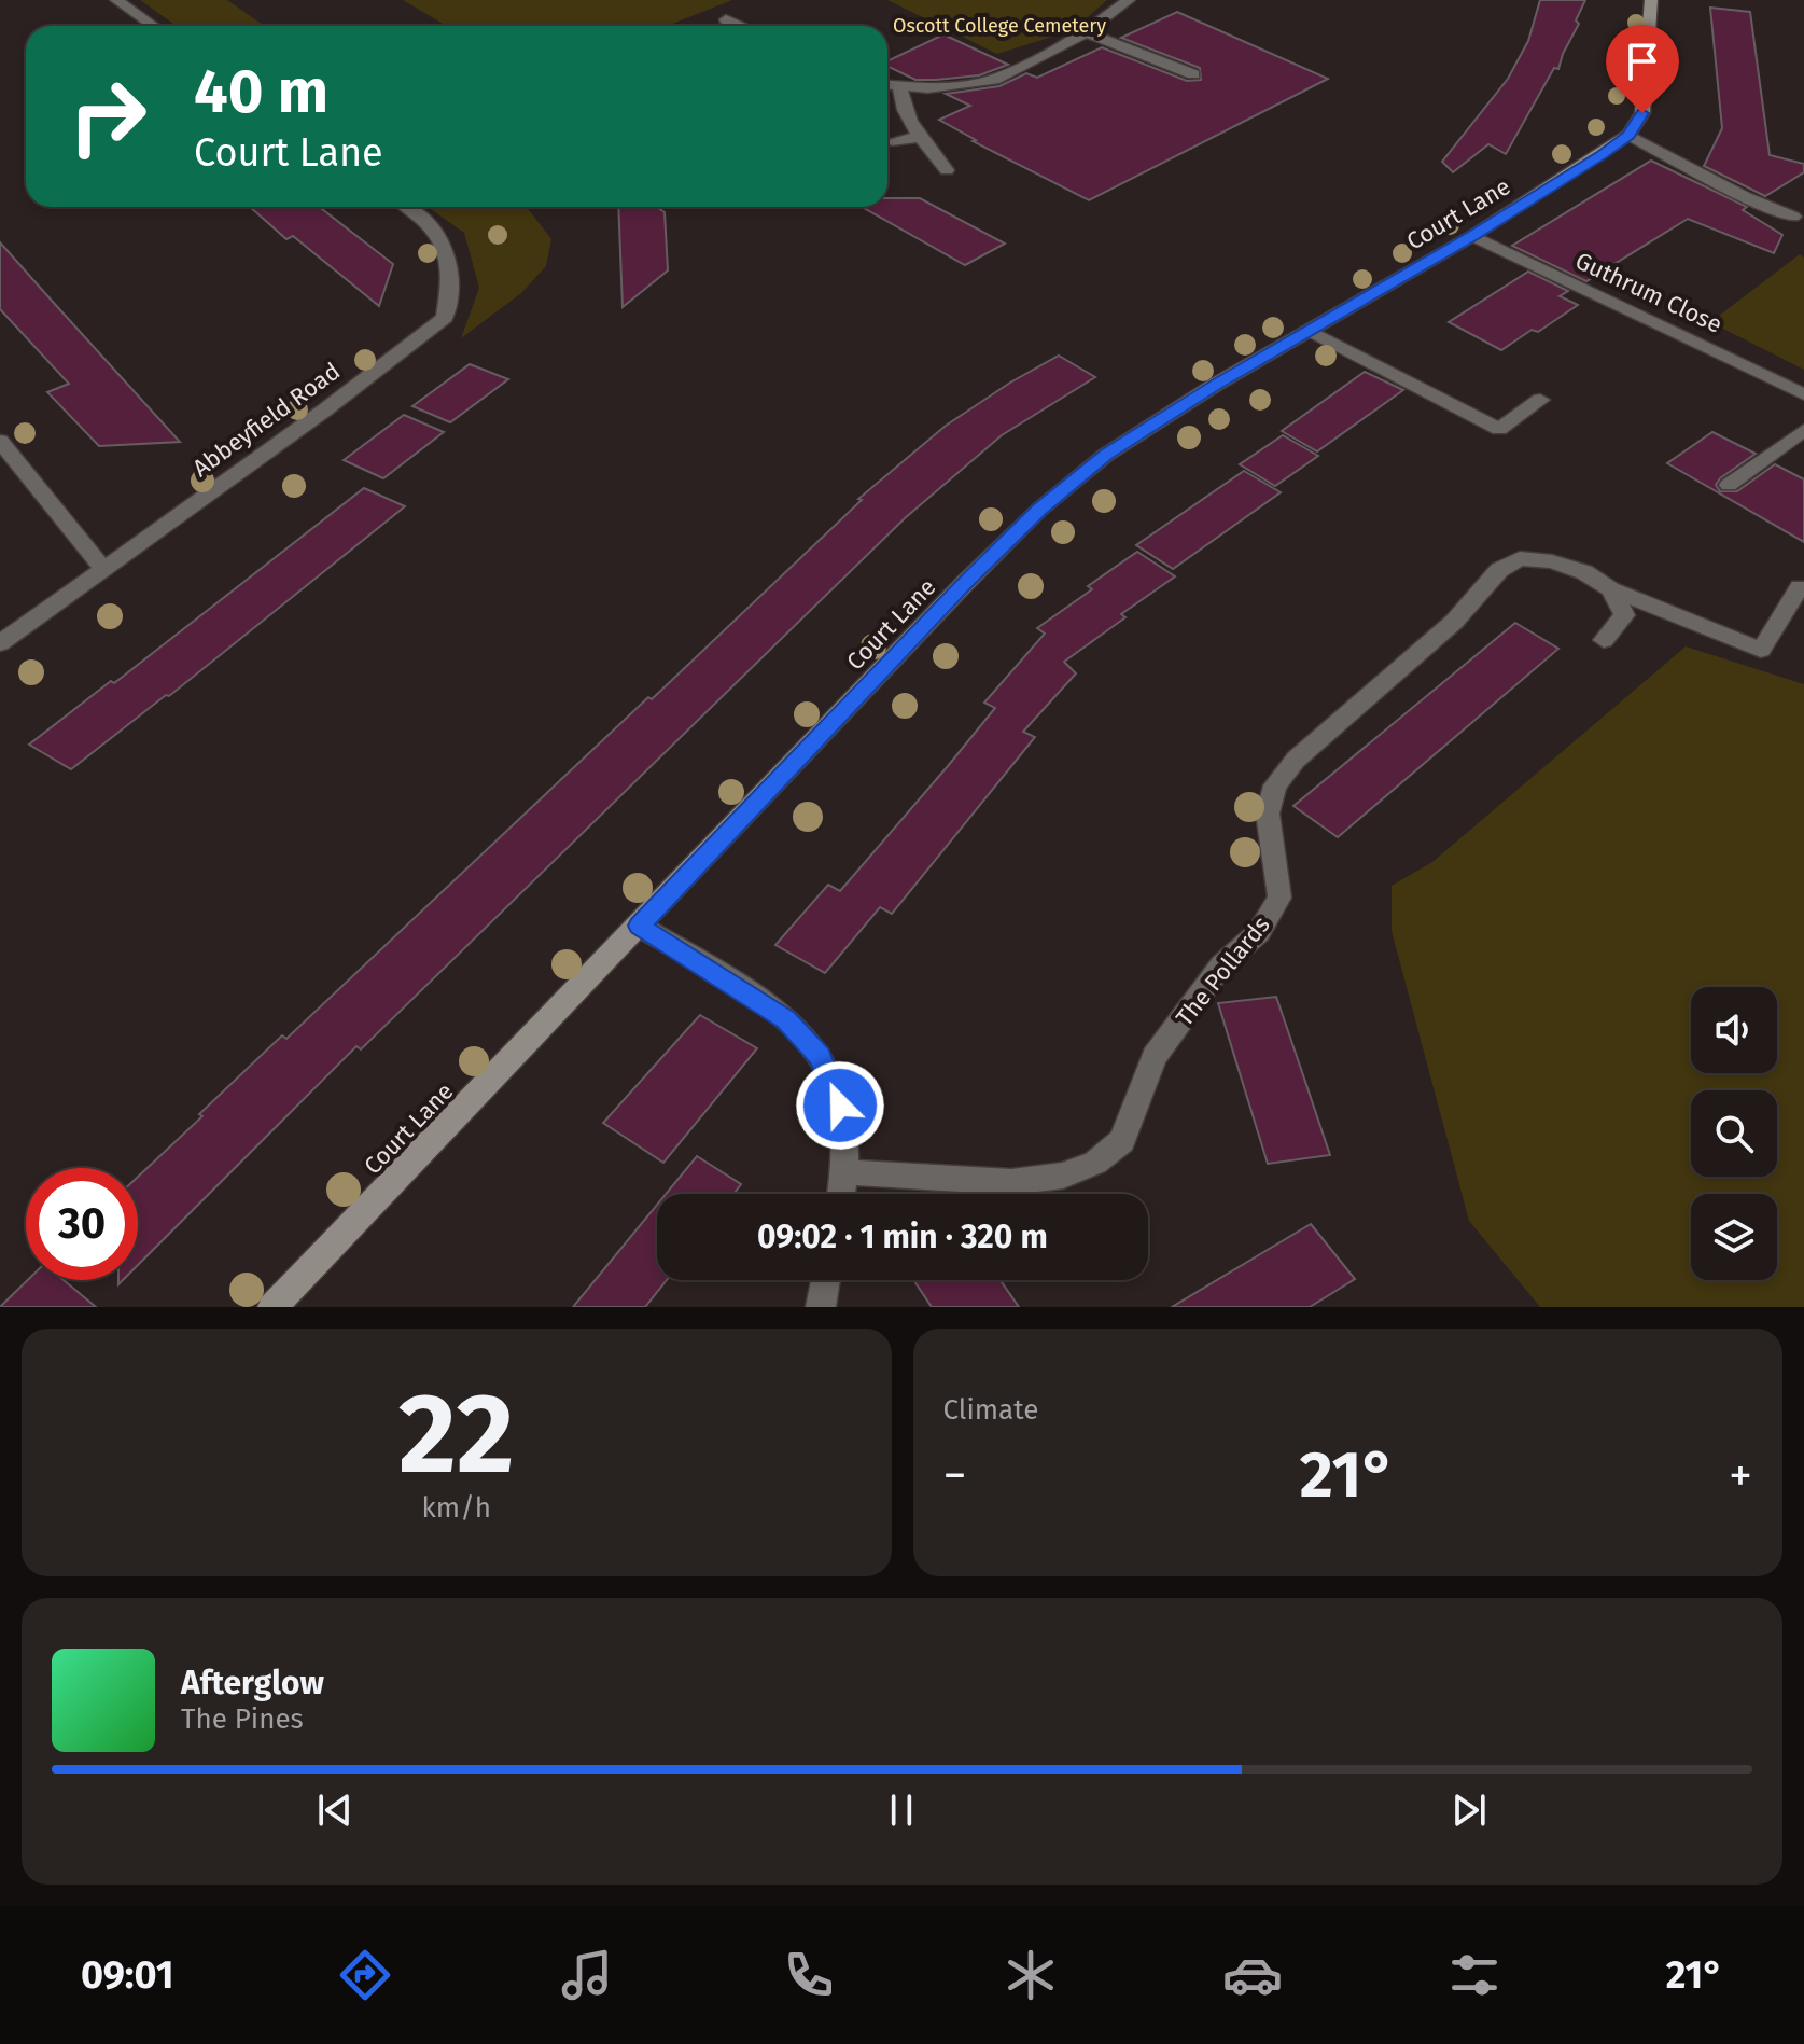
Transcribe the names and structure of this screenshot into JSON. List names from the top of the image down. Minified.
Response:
{"streets":{"street":["Court Lane","Guthrum Close","Abbeyfield Road","The Pollards"]},"crossings":[["Court Lane","Guthrum Close"]],"parks":["Oscott College Cemetery"],"page":{"turn":["40 m","Court Lane"],"limit":"30","trip":"09:02 · 1 min · 320 m","tile":[["22","km/h"],"Climate"],"heat":["−","21°","+"],"song":["Afterglow","The Pines"],"tabs":["09:01","21°"]}}
